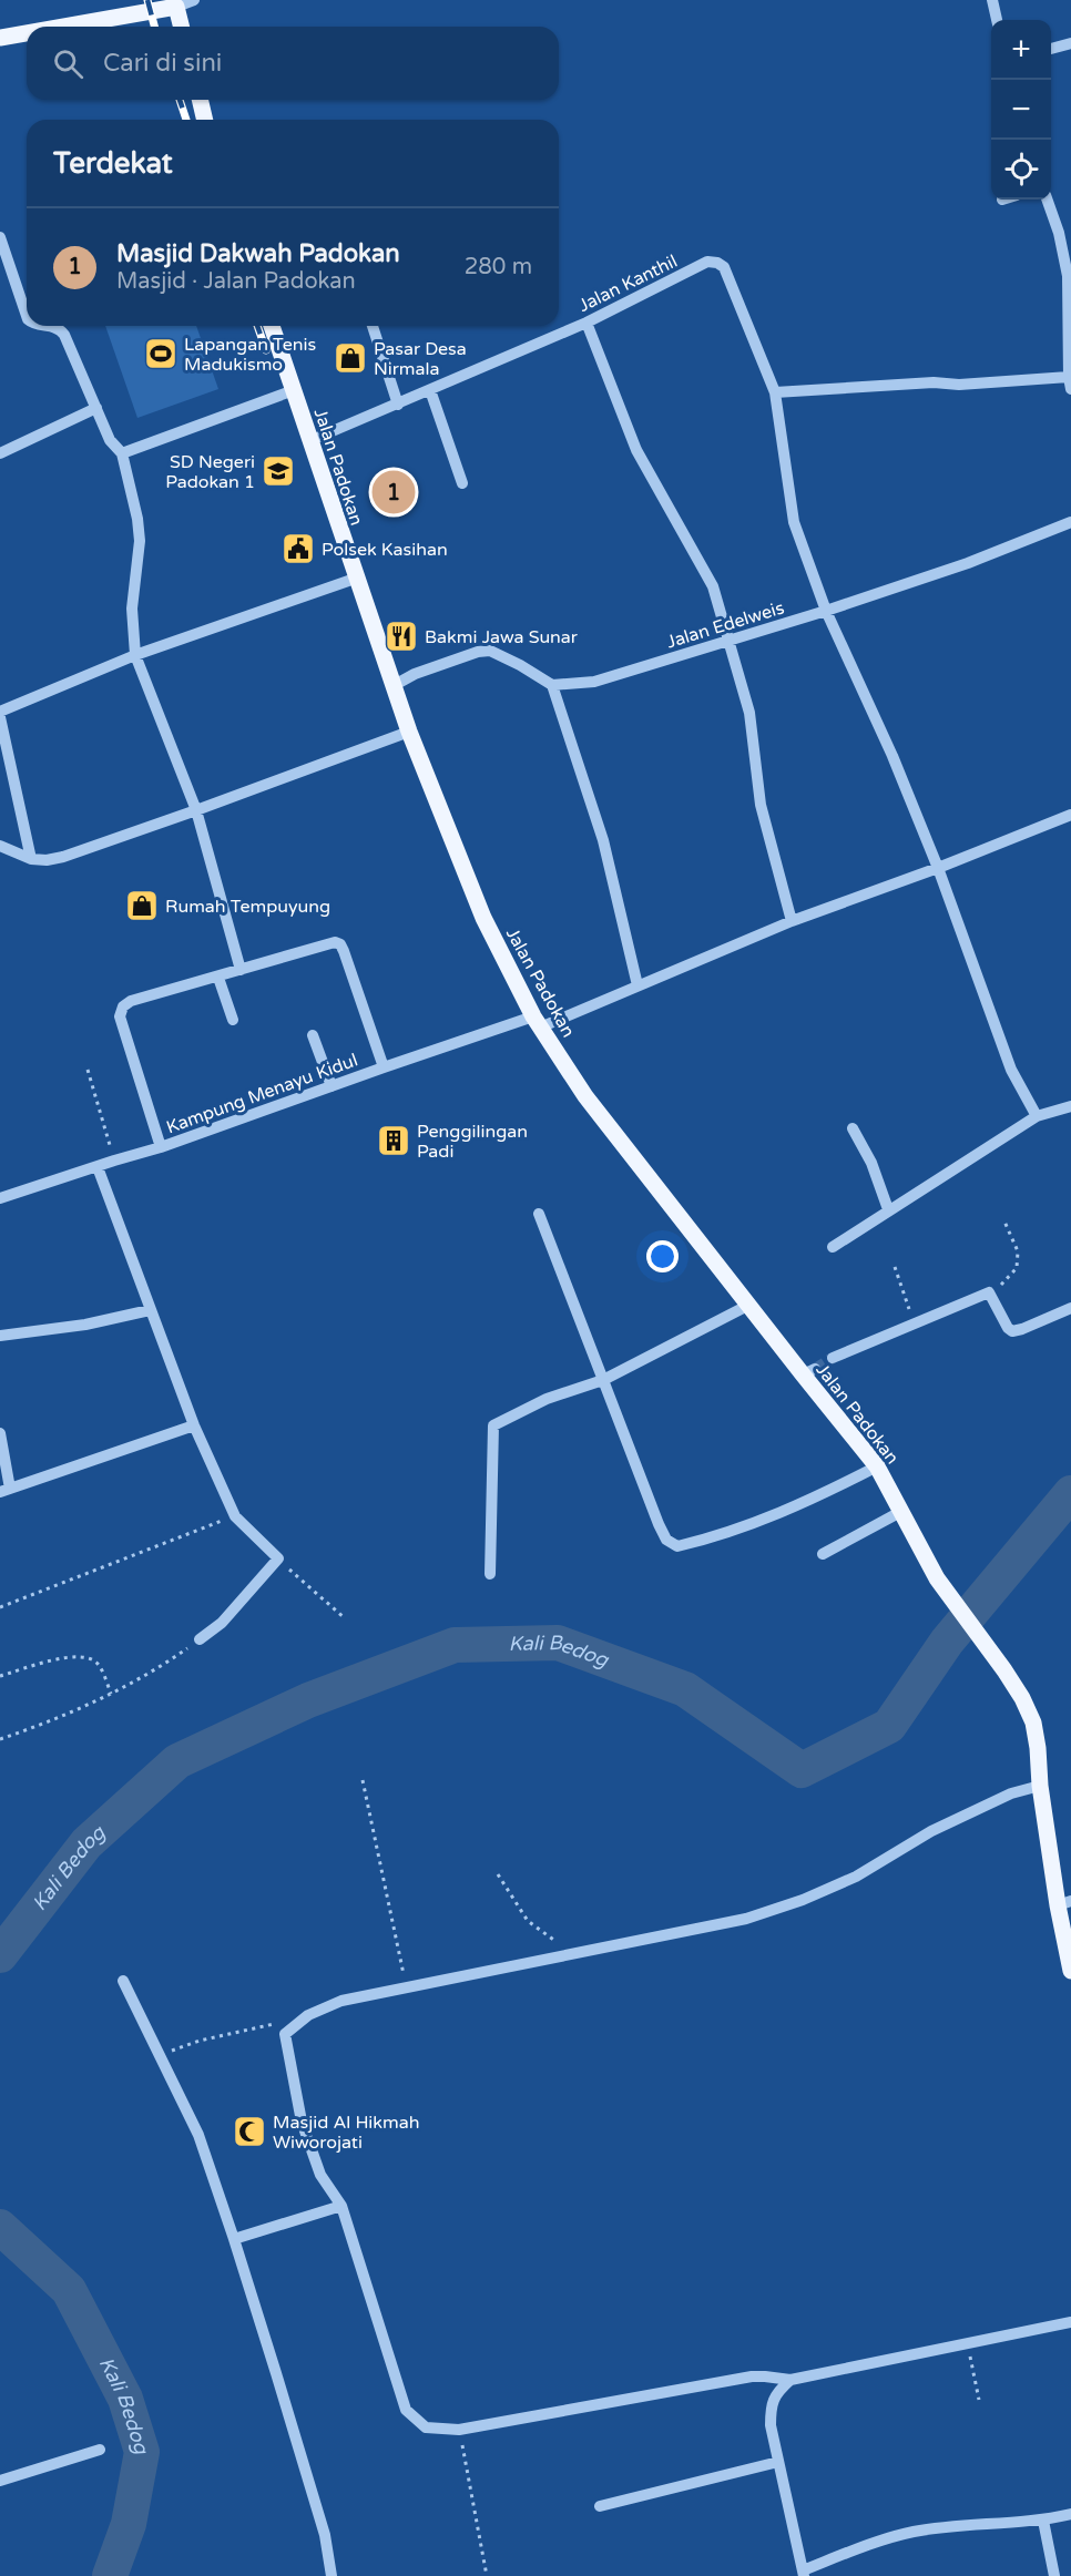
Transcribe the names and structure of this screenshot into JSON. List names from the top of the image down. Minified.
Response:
{"streets":{"main road":["Jalan Padokan"],"street":["Jalan Kanthil","Jalan Edelweis","Kampung Menayu Kidul"]},"crossings":[["Jalan Kanthil","Jalan Padokan"],["Jalan Kanthil","Jalan Edelweis"],["Jalan Kanthil","Kampung Menayu Kidul"],["Jalan Padokan","Kampung Menayu Kidul"]],"water":["Kali Bedog"],"places":{"sports":["Lapangan Tenis Madukismo"],"shop":["Pasar Desa Nirmala","Rumah Tempuyung"],"school or university":["SD Negeri Padokan 1"],"public building":["Polsek Kasihan"],"restaurant":["Bakmi Jawa Sunar"],"building":["Penggilingan Padi"],"mosque":["Masjid Al Hikmah Wiworojati"]},"page":{"map_buttons":["+","−"],"search":"Cari di sini","heading":"Terdekat","list":[{"mark":"1","name":"Masjid Dakwah Padokan","note":"Masjid · Jalan Padokan","value":"280 m"}],"pins":"1"}}
